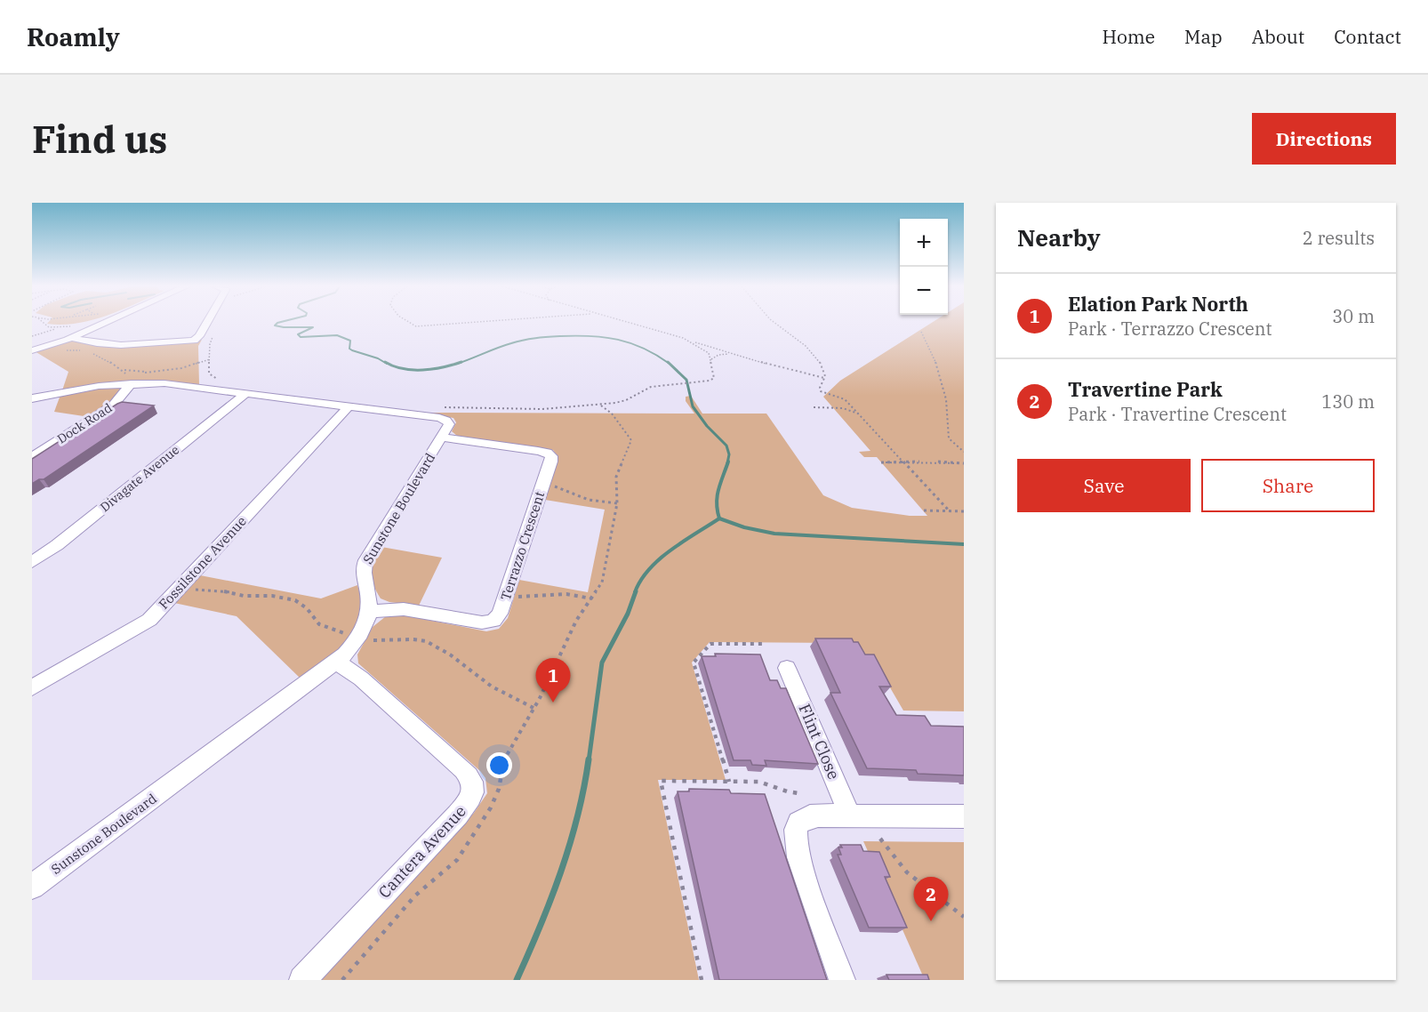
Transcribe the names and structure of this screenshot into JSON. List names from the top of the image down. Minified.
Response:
{"streets":{"street":["Dock Road","Divagate Avenue","Sunstone Boulevard","Terrazzo Crescent","Fossilstone Avenue","Flint Close","Cantera Avenue"]},"crossings":[["Sunstone Boulevard","Terrazzo Crescent"],["Sunstone Boulevard","Cantera Avenue"]],"page":{"header":"Roamly","nav":["Home","Map","About","Contact"],"buttons":["Directions",["Save","Share"]],"title":"Find us","heading":["Nearby","2 results"],"map_buttons":["+","−"],"list":[{"mark":"1","name":"Elation Park North","note":"Park · Terrazzo Crescent","value":"30 m"},{"mark":"2","name":"Travertine Park","note":"Park · Travertine Crescent","value":"130 m"}],"pins":["1","2"]}}
